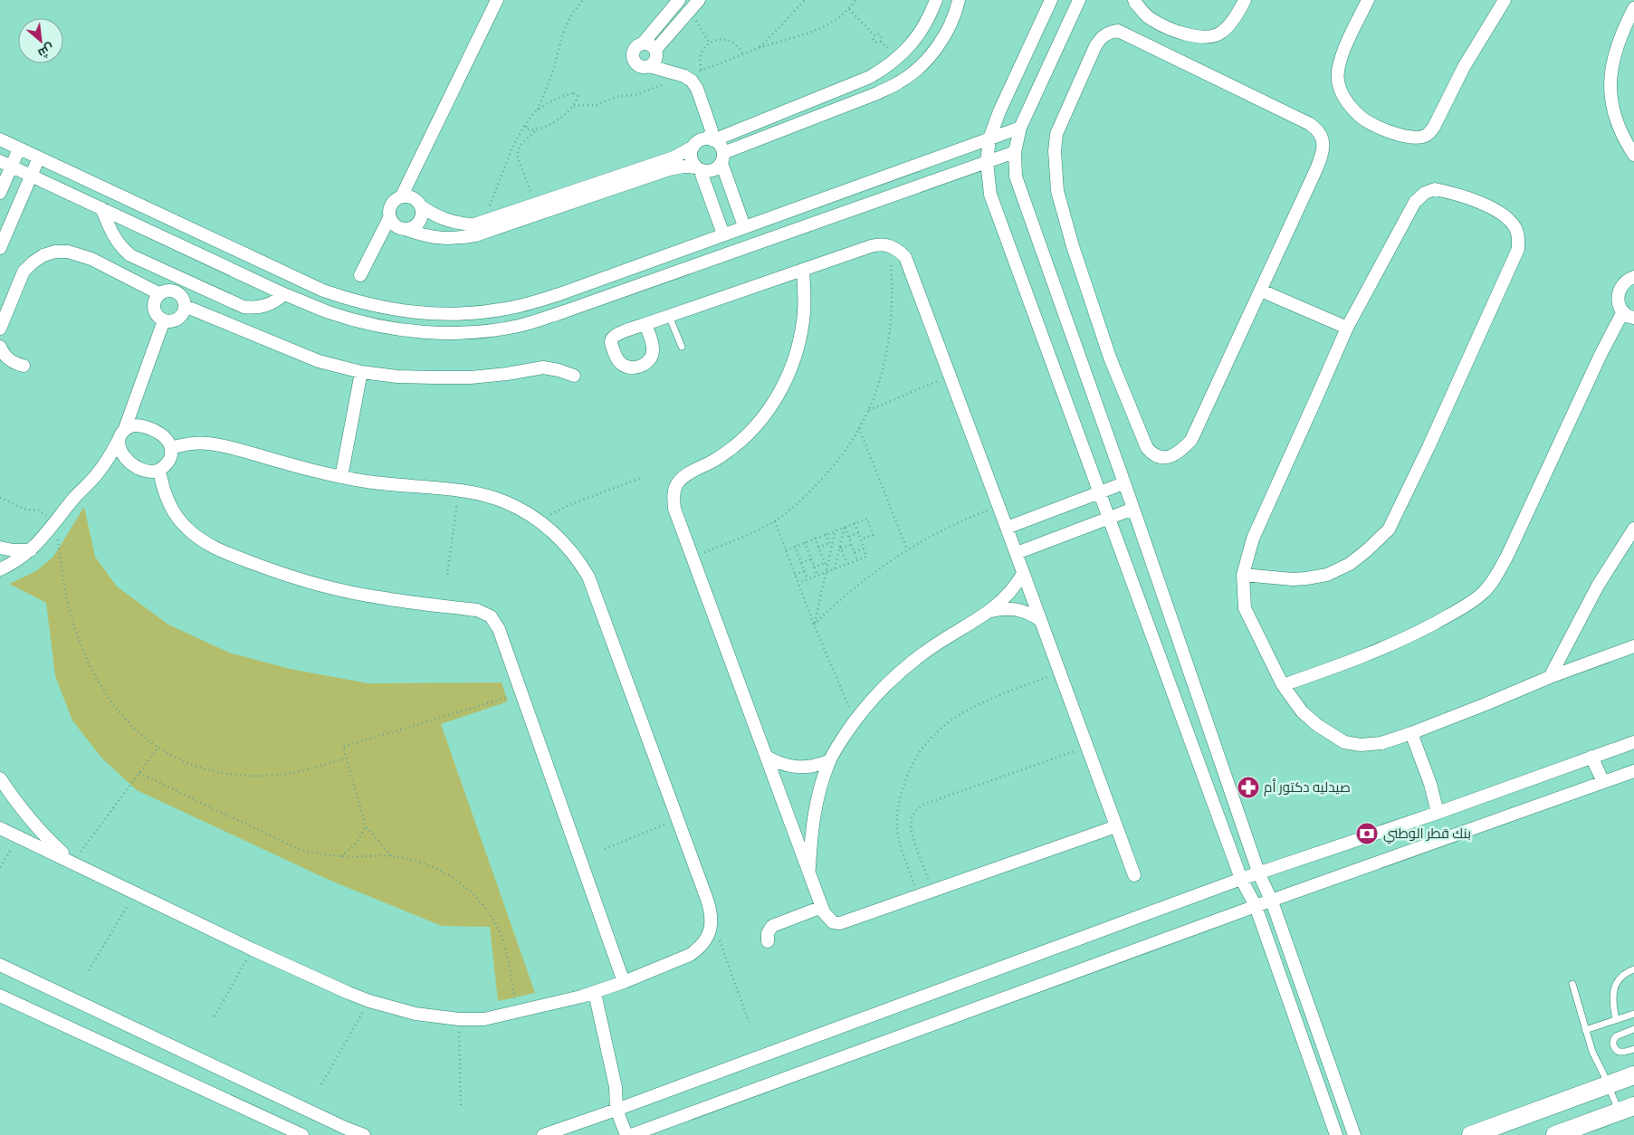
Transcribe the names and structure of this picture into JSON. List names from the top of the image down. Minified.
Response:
{"places":{"pharmacy":["صيدليه دكتور أم"],"bank":["بنك قطر الوطني"]},"north":"bottom right"}
